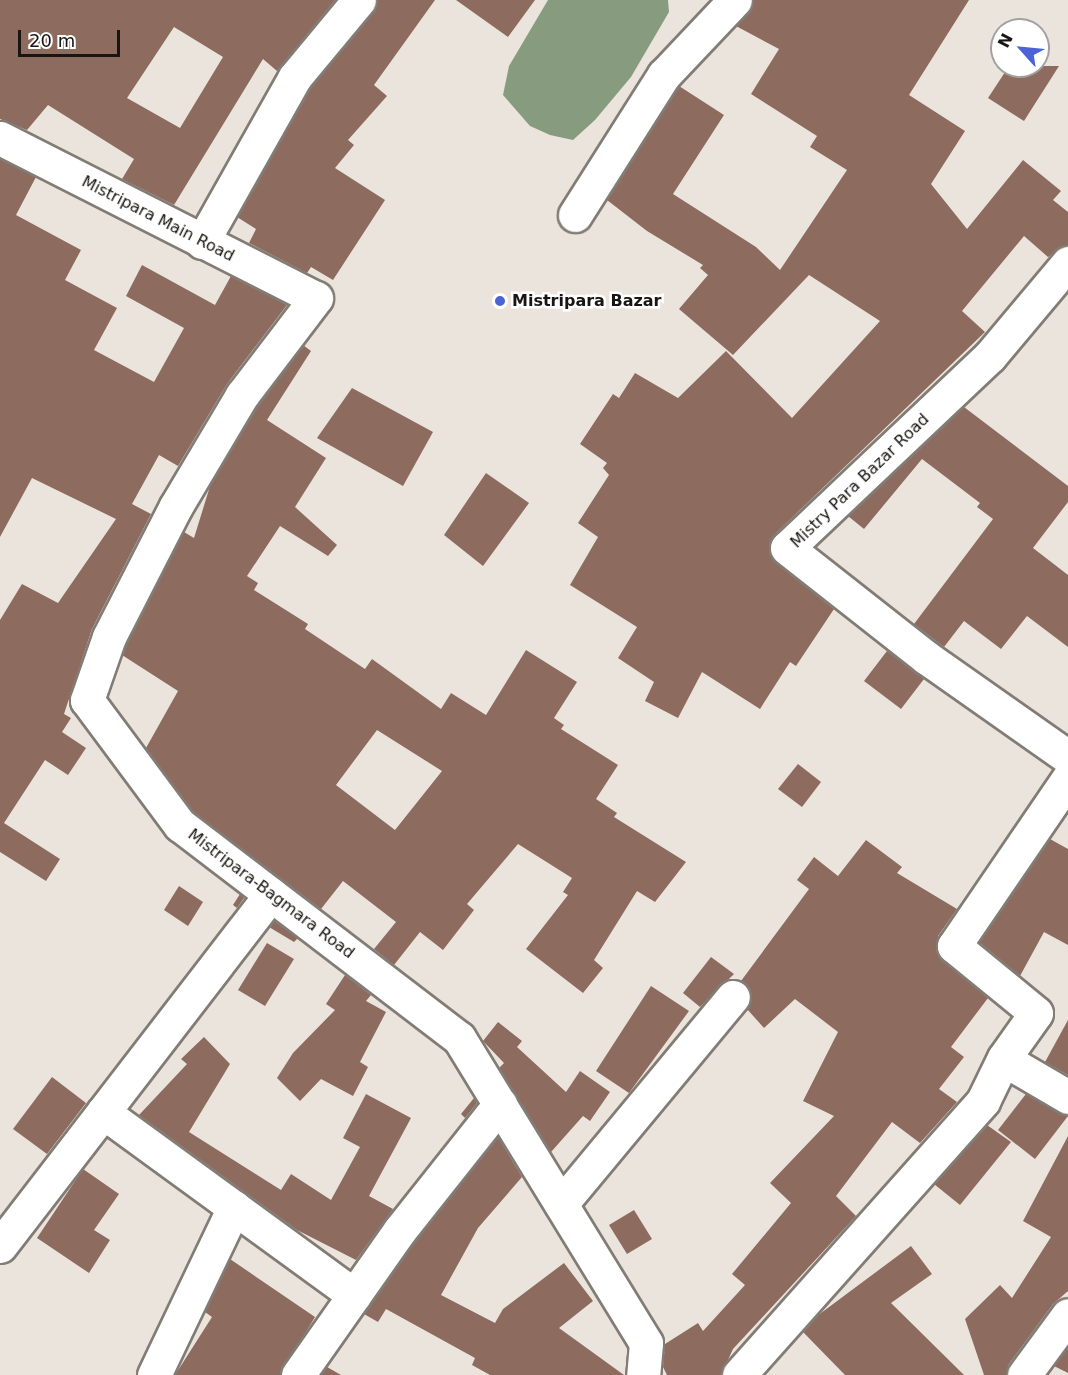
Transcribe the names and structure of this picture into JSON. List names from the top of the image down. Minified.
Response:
{"streets":{"street":["Mistripara Main Road","Mistry Para Bazar Road","Mistripara-Bagmara Road"]},"crossings":[["Mistripara Main Road","Mistripara-Bagmara Road"]],"places":["Mistripara Bazar"],"scale_bar":"20 m","north":"top left"}
